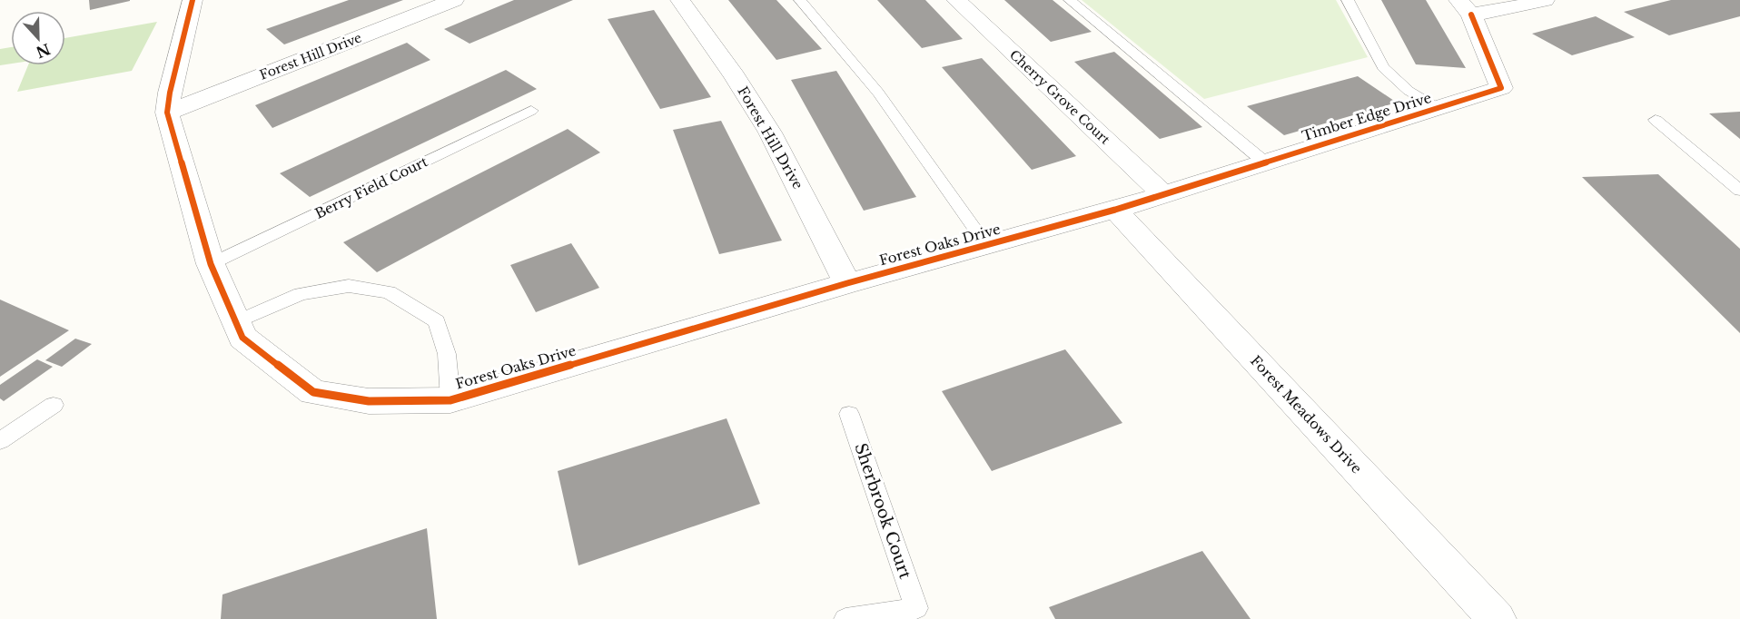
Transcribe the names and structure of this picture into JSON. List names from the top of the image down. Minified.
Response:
{"streets":{"street":["Forest Hill Drive","Cherry Grove Court","Timber Edge Drive","Forest Oaks Drive","Forest Meadows Drive"],"lane":["Berry Field Court","Sherbrook Court"]},"crossings":[["Forest Hill Drive","Forest Oaks Drive"],["Cherry Grove Court","Timber Edge Drive"],["Cherry Grove Court","Forest Oaks Drive"],["Timber Edge Drive","Forest Oaks Drive"],["Berry Field Court","Forest Oaks Drive"],["Forest Oaks Drive","Forest Meadows Drive"]],"north":"bottom"}
